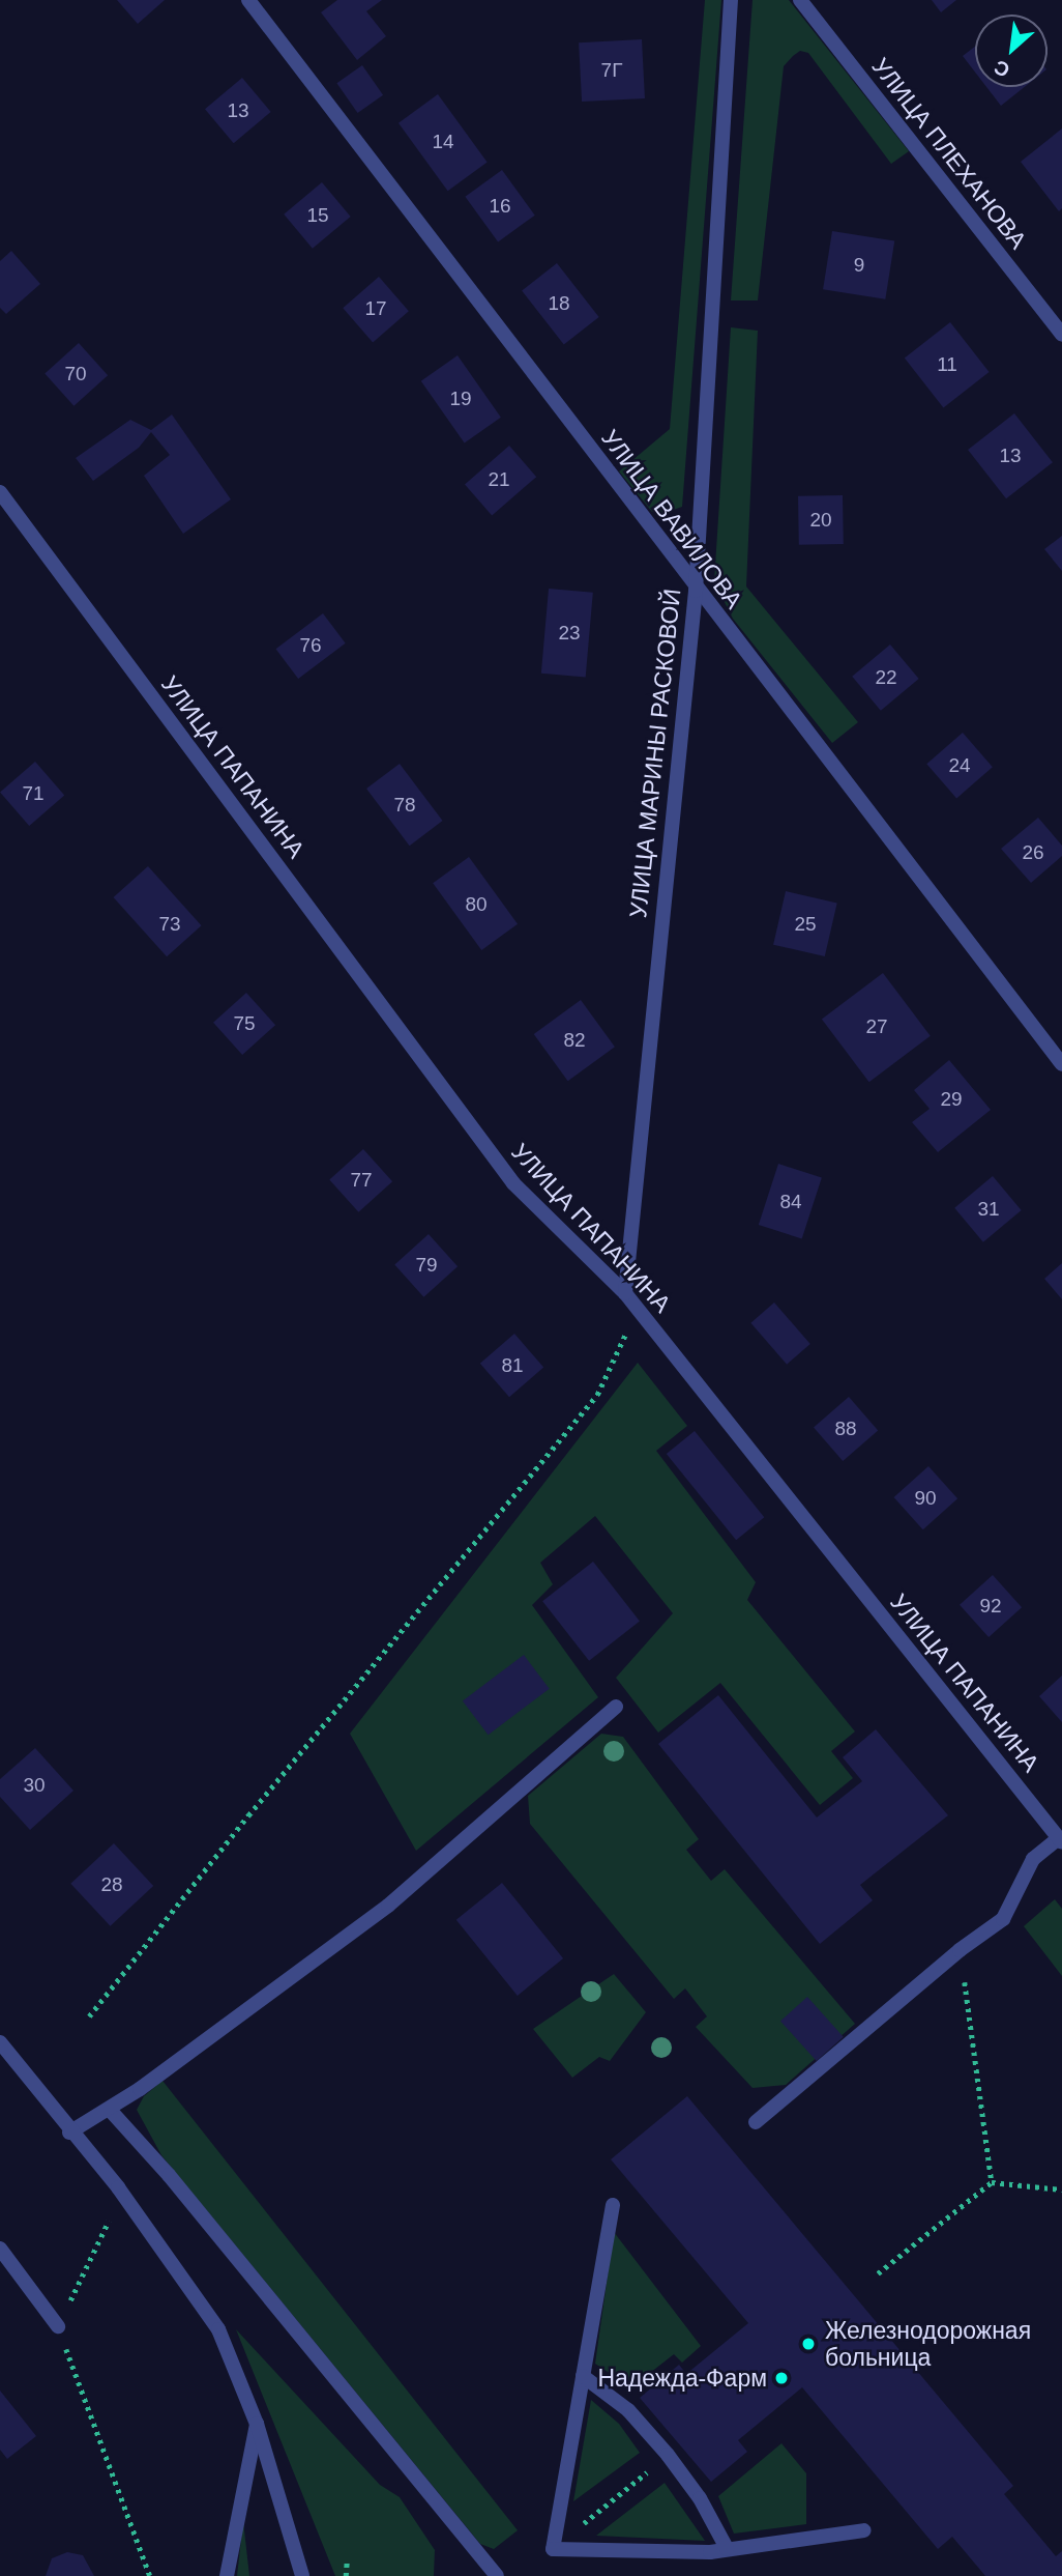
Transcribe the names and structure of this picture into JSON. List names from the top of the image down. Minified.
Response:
{"streets":{"street":["УЛИЦА ПЛЕХАНОВА","УЛИЦА ВАВИЛОВА","УЛИЦА МАРИНЫ РАСКОВОЙ","УЛИЦА ПАПАНИНА"]},"crossings":[["УЛИЦА ВАВИЛОВА","УЛИЦА МАРИНЫ РАСКОВОЙ"],["УЛИЦА МАРИНЫ РАСКОВОЙ","УЛИЦА ПАПАНИНА"]],"places":["Железнодорожная больница","Надежда-Фарм"],"house_numbers":["7Г","13","14","16","15","9","18","17","11","70","19","13","21","20","23","76","22","24","71","78","26","80","73","25","75","27","82","29","77","84","31","79","81","88","90","92","30","28"],"north":"bottom left"}
